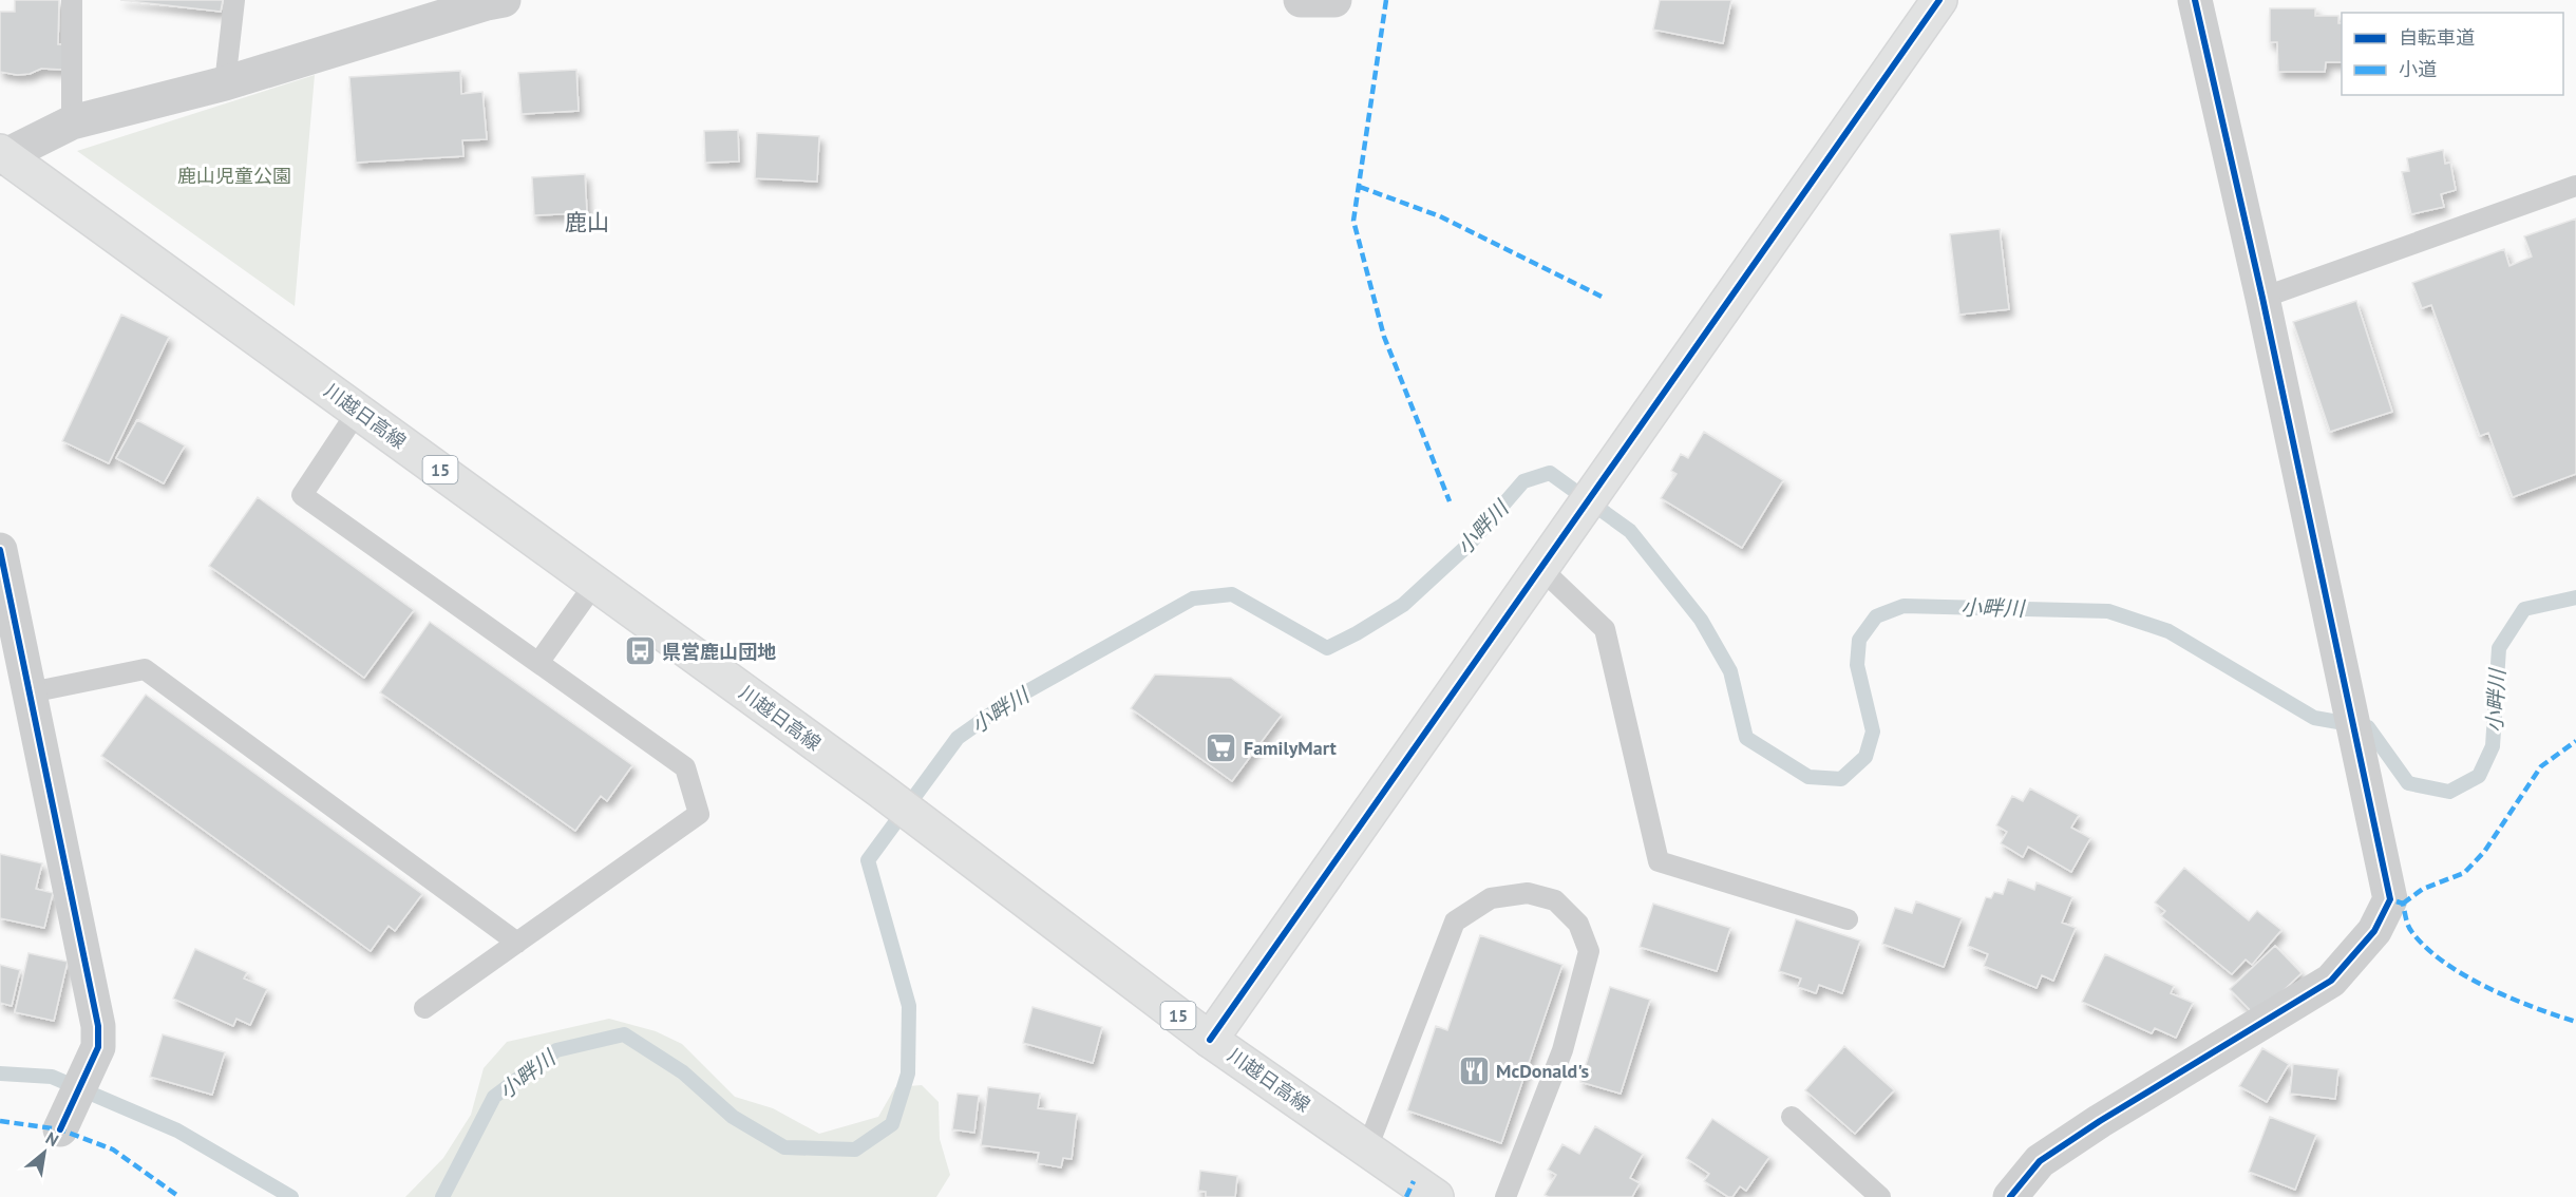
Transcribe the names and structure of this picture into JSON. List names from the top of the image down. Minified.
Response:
{"streets":{"main road":["川越日高線","15"]},"districts":["鹿山"],"water":["小畔川"],"parks":["鹿山児童公園"],"places":{"bus stop":["県営鹿山団地"],"supermarket":["FamilyMart"],"restaurant":["McDonald's"]},"legend":["自転車道","小道"],"north":"top right"}
